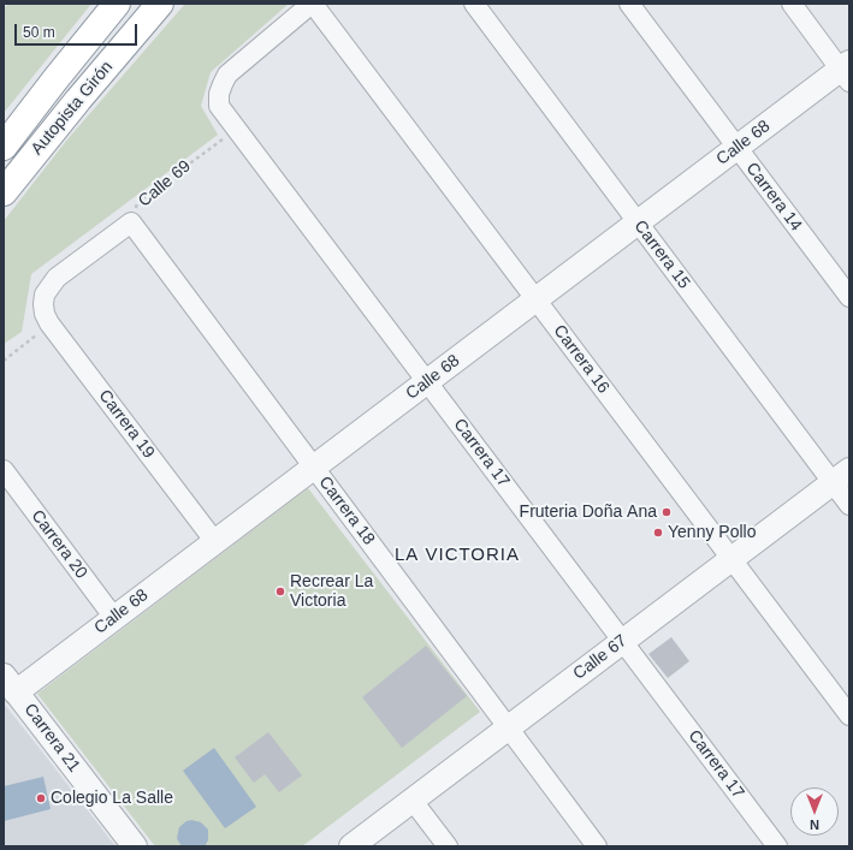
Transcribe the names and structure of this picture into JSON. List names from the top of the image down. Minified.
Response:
{"streets":{"highway":["Autopista Girón"],"street":["Calle 68","Calle 69","Carrera 14","Carrera 15","Carrera 16","Carrera 19","Carrera 17","Carrera 18","Carrera 20","Calle 67","Carrera 21"]},"crossings":[["Calle 68","Carrera 14"],["Calle 68","Carrera 15"],["Calle 68","Carrera 16"],["Calle 68","Carrera 19"],["Calle 68","Carrera 17"],["Calle 68","Carrera 18"],["Calle 68","Carrera 20"],["Calle 68","Carrera 21"],["Calle 69","Carrera 19"],["Calle 69","Carrera 17"],["Calle 69","Carrera 18"],["Carrera 15","Calle 67"],["Carrera 16","Carrera 17"],["Carrera 16","Calle 67"],["Carrera 17","Calle 67"],["Carrera 18","Calle 67"]],"districts":["LA VICTORIA"],"places":["Fruteria Doña Ana","Yenny Pollo","Recrear La Victoria","Colegio La Salle"],"scale_bar":"50 m","north":"bottom"}
